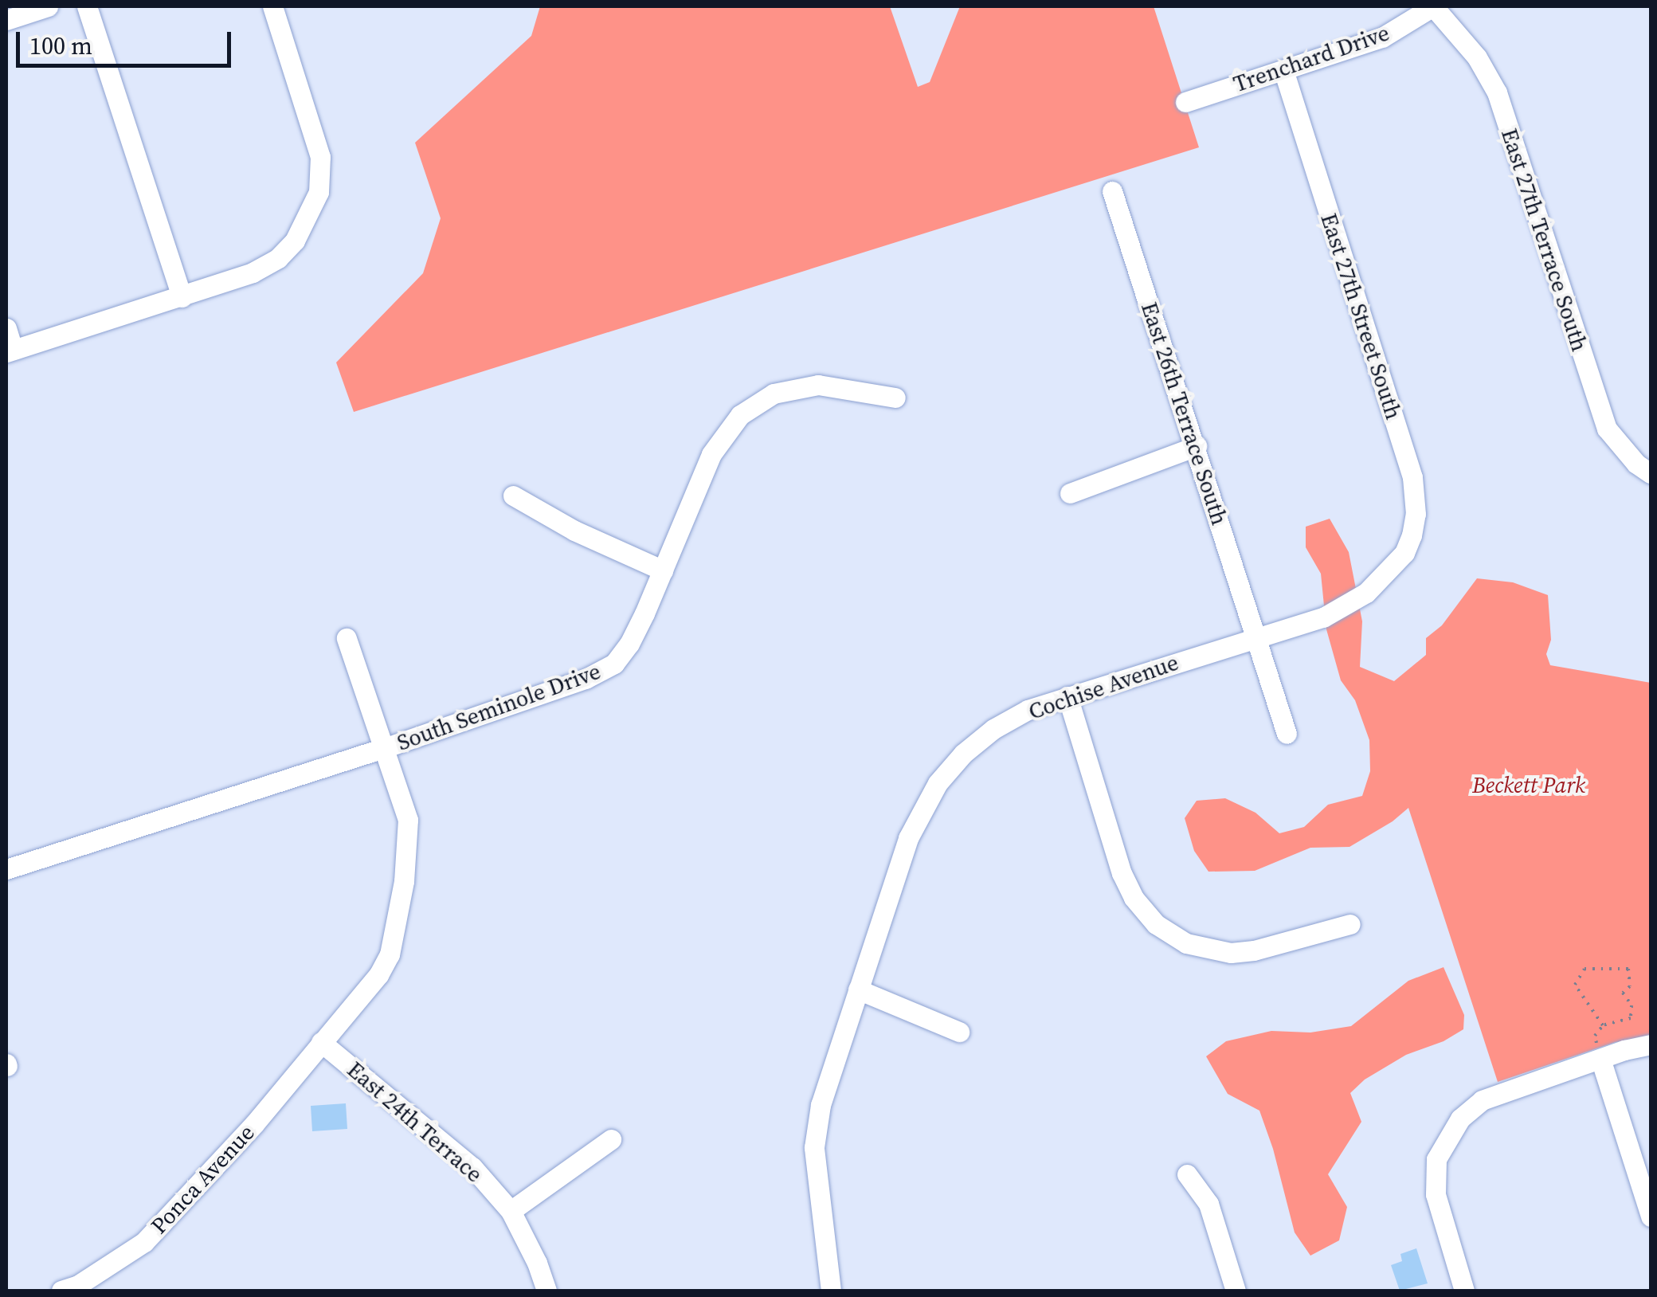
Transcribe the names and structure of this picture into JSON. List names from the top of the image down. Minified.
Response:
{"streets":{"street":["Trenchard Drive","East 27th Terrace South","East 27th Street South","East 26th Terrace South","Cochise Avenue","South Seminole Drive","East 24th Terrace","Ponca Avenue"]},"crossings":[["Trenchard Drive","East 27th Terrace South"],["Trenchard Drive","East 27th Street South"],["East 27th Street South","Cochise Avenue"],["East 26th Terrace South","Cochise Avenue"],["South Seminole Drive","Ponca Avenue"],["East 24th Terrace","Ponca Avenue"]],"parks":["Beckett Park"],"scale_bar":"100 m"}
